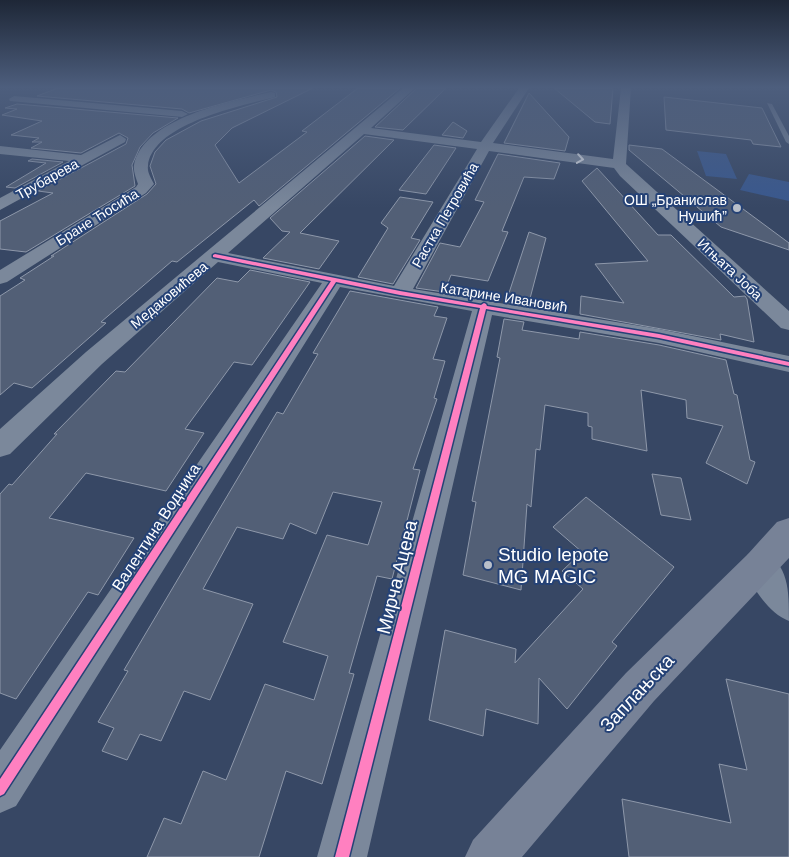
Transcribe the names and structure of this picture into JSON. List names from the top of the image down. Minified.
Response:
{"streets":{"main road":["Заплањска"],"street":["Трубарева","Растка Петровића","Бране Ћосића","Игњата Јоба","Медаковићева","Катарине Ивановић","Валентина Водника","Мирча Ацева"]},"crossings":[["Растка Петровића","Катарине Ивановић"],["Медаковићева","Катарине Ивановић"],["Катарине Ивановић","Валентина Водника"],["Катарине Ивановић","Мирча Ацева"]],"places":["ОШ „Бранислав Нушић”","Studio lepote MG MAGIC"]}
